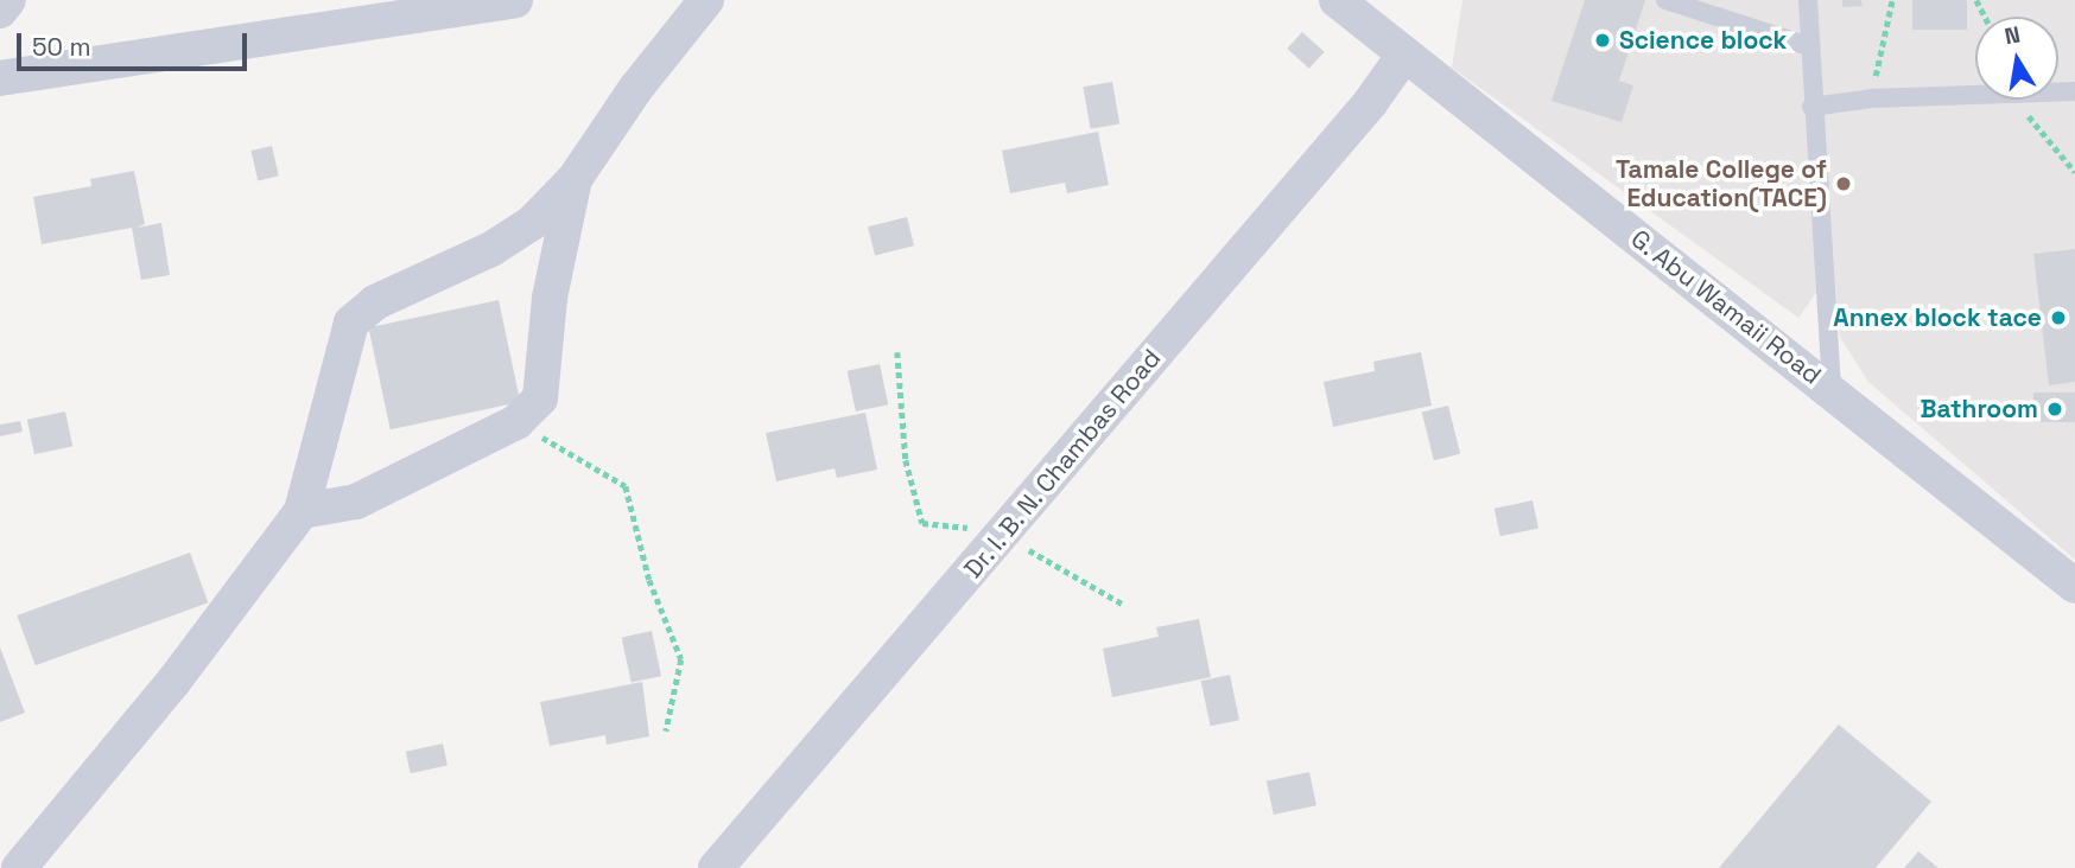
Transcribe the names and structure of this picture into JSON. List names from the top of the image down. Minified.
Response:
{"streets":{"street":["G. Abu Wamaii Road","Dr. I. B. N. Chambas Road"]},"crossings":[["G. Abu Wamaii Road","Dr. I. B. N. Chambas Road"]],"places":["Science block","Tamale College of Education(TACE)","Annex block tace","Bathroom"],"scale_bar":"50 m","north":"top"}
